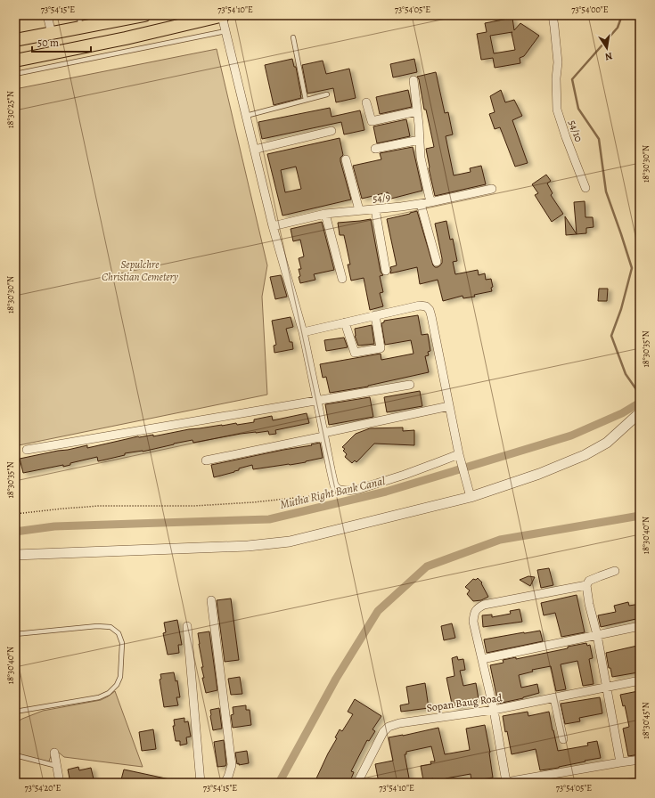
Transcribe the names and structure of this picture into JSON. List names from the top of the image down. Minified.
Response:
{"streets":{"street":["54/10","54/9","Sopan Baug Road"]},"water":["Mutha Right Bank Canal"],"parks":["Sepulchre Christian Cemetery"],"scale_bar":"50 m","north":"bottom","coordinates":["73°54'15\"E","73°54'10\"E","73°54'05\"E","73°54'00\"E","18°30'25\"N","18°30'30\"N","18°30'35\"N","18°30'40\"N","18°30'45\"N","73°54'20\"E"]}
